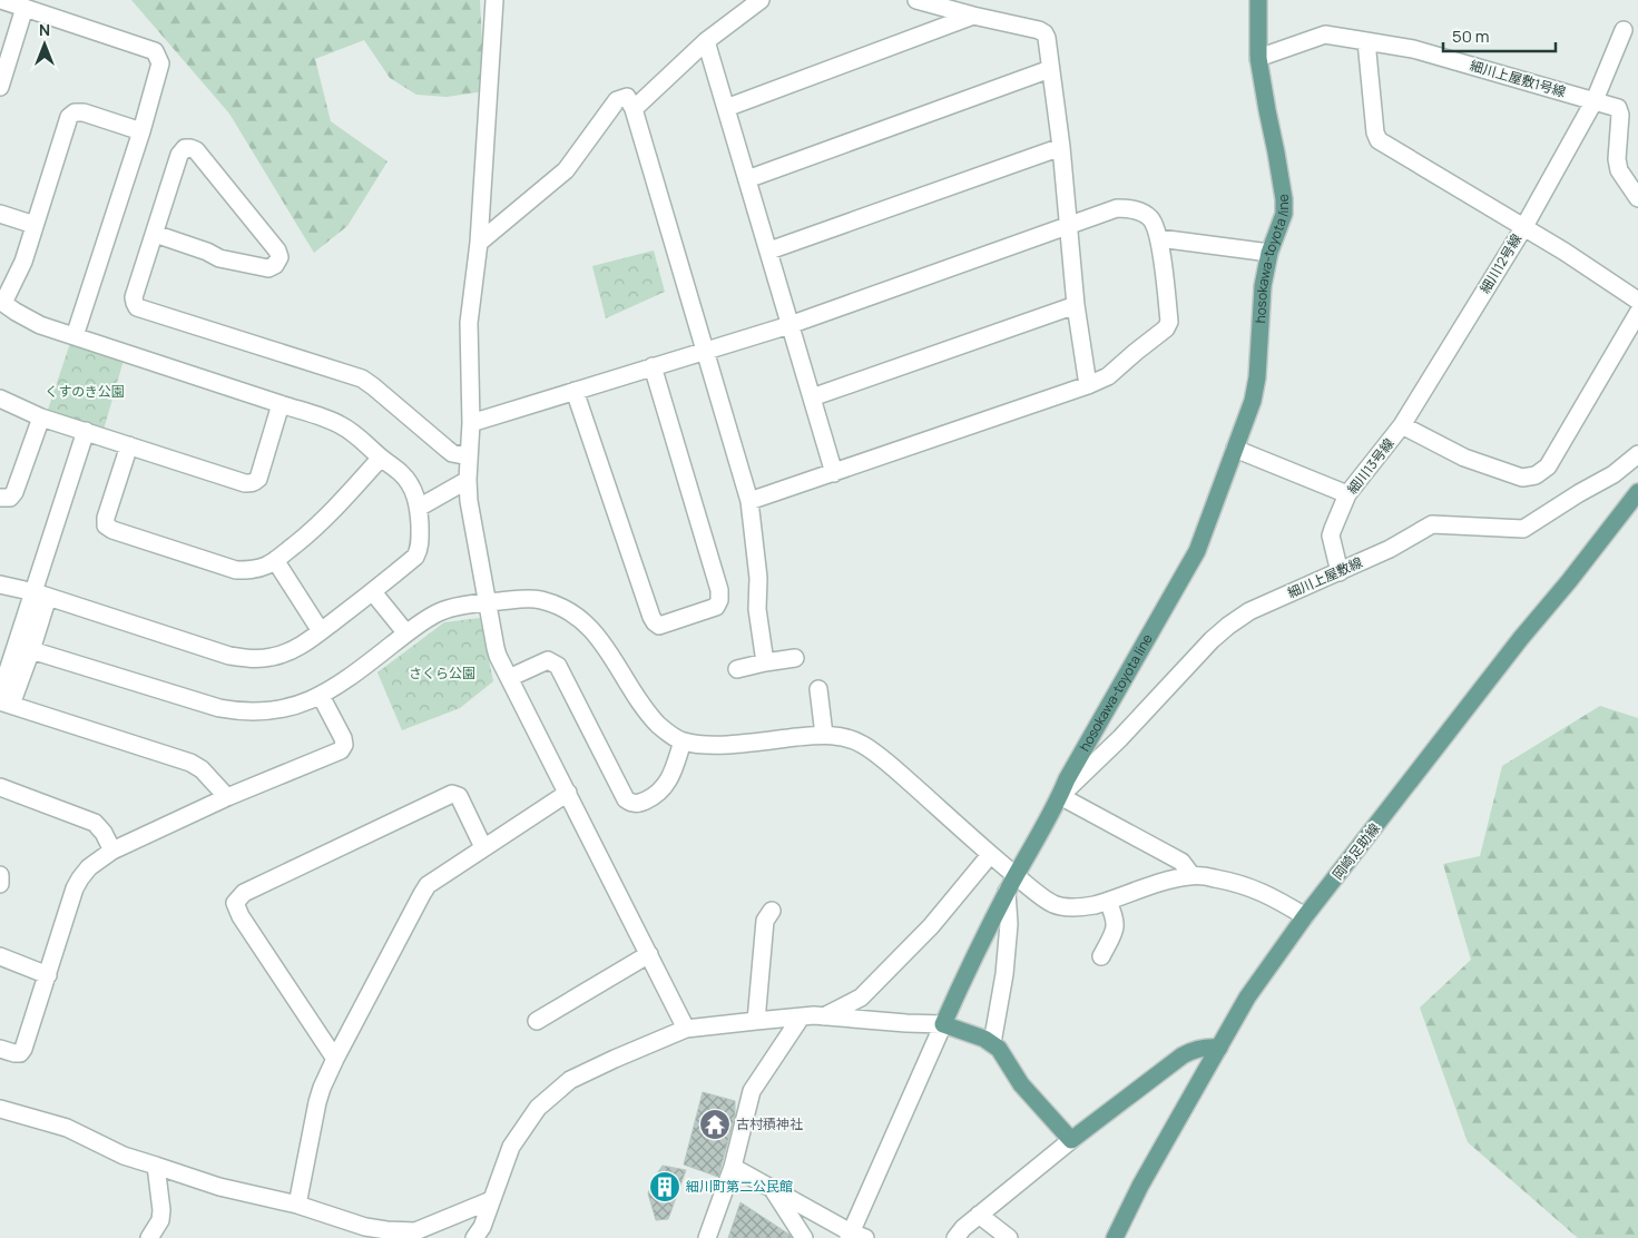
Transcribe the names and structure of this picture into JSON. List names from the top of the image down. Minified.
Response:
{"streets":{"main road":["hosokawa-toyota line","岡崎足助線"],"street":["細川上屋敷1号線","細川12号線","細川13号線","細川上屋敷線"]},"crossings":[["細川上屋敷1号線","hosokawa-toyota line"],["細川上屋敷1号線","細川12号線"],["hosokawa-toyota line","細川上屋敷線"],["細川12号線","細川13号線"],["細川13号線","細川上屋敷線"]],"parks":["くすのき公園","さくら公園"],"places":{"temple":["古村積神社"],"building":["細川町第二公民館"]},"scale_bar":"50 m","north":"top"}
